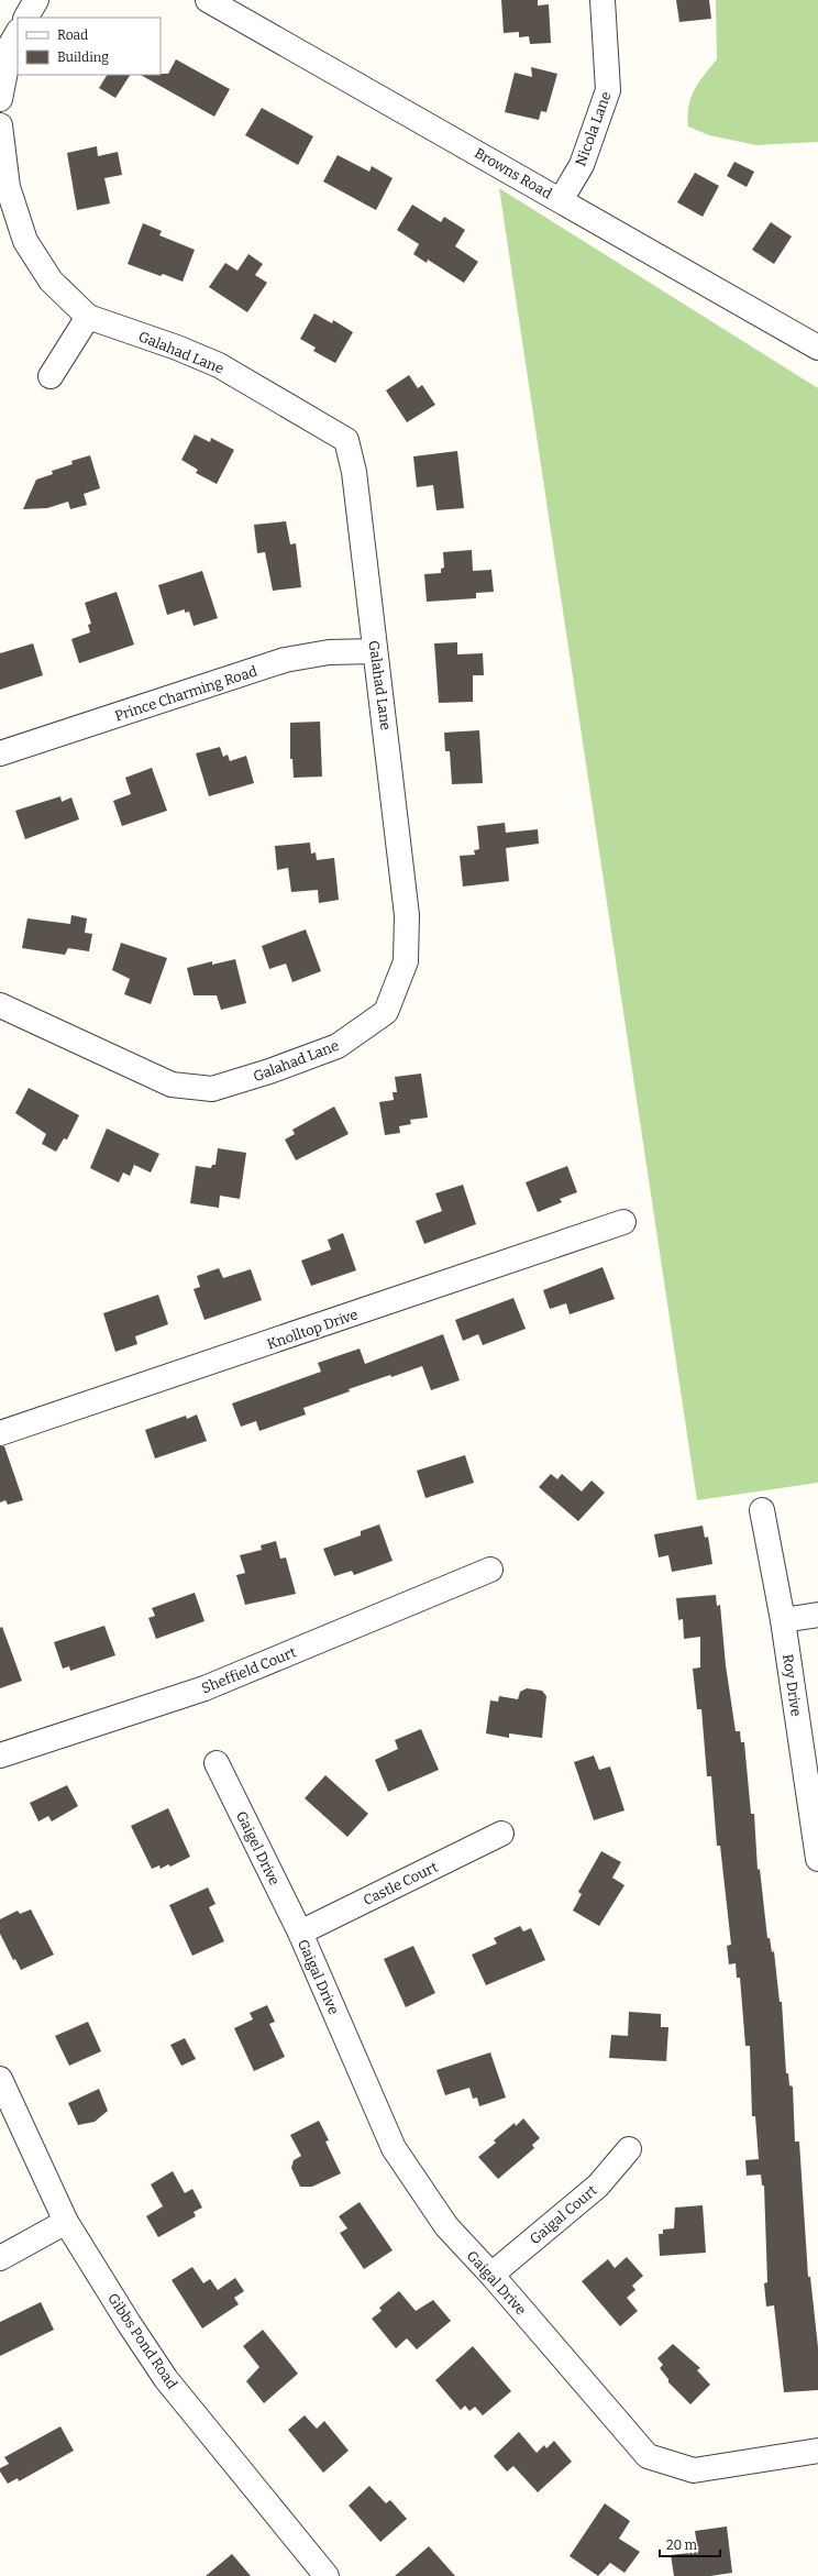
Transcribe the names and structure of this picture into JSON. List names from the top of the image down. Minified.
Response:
{"streets":{"street":["Nicola Lane","Browns Road","Galahad Lane","Prince Charming Road","Knolltop Drive","Sheffield Court","Roy Drive","Gaigel Drive","Castle Court","Gaigal Drive","Gaigal Court","Gibbs Pond Road"]},"crossings":[["Nicola Lane","Browns Road"],["Galahad Lane","Prince Charming Road"],["Gaigel Drive","Castle Court"],["Gaigel Drive","Gaigal Drive"],["Castle Court","Gaigal Drive"],["Gaigal Drive","Gaigal Court"]],"legend":["Road","Building"],"scale_bar":"20 m"}
